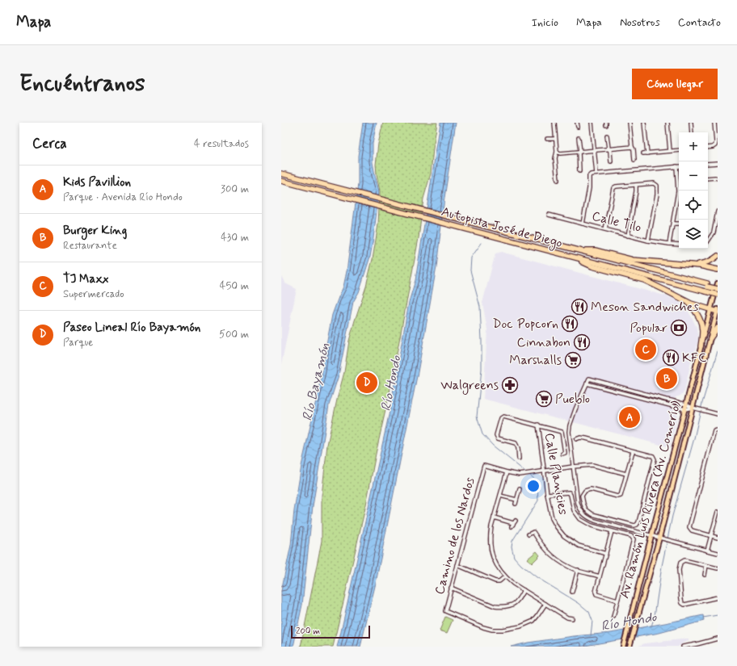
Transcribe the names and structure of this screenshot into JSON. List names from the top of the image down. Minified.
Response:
{"streets":{"highway":["Autopista José de Diego"],"main road":["Av. Ramón Luis Rivera (Av. Comerío)"],"street":["Calle Tilo","Calle Planicies","Camino de los Nardos"]},"water":["Río Bayamón","Río Hondo"],"places":{"restaurant":["Meson Sandwiches","Doc Popcorn","Cinnabon","KFC"],"bank":["Popular"],"supermarket":["Marshalls","Pueblo"],"pharmacy":["Walgreens"]},"scale_bar":"200 m","page":{"header":"Mapa","nav":["Inicio","Mapa","Nosotros","Contacto"],"buttons":"Cómo llegar","title":"Encuéntranos","heading":["Cerca","4 resultados"],"map_buttons":["+","−"],"list":[{"mark":"A","name":"Kids Pavillion","note":"Parque · Avenida Río Hondo","value":"300 m"},{"mark":"B","name":"Burger King","note":"Restaurante","value":"430 m"},{"mark":"C","name":"TJ Maxx","note":"Supermercado","value":"450 m"},{"mark":"D","name":"Paseo Lineal Río Bayamón","note":"Parque","value":"500 m"}],"pins":["C","B","D","A"],"scale":"200 m"}}
